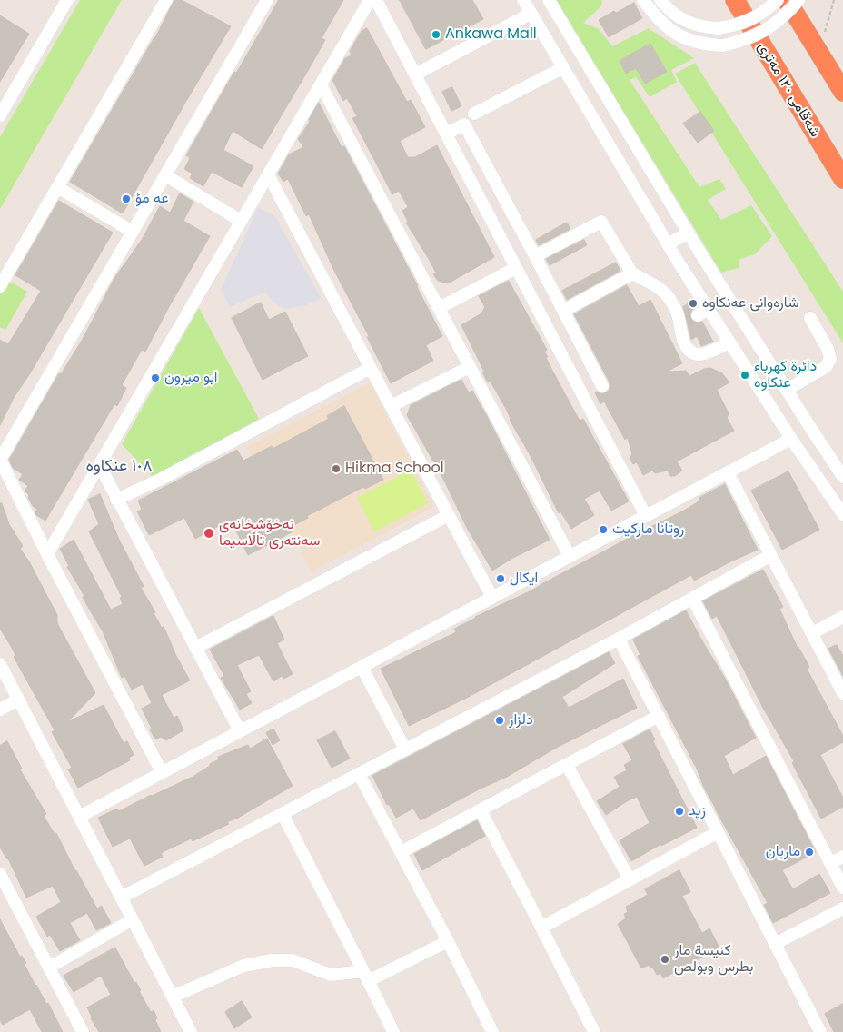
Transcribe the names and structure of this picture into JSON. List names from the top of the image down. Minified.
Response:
{"streets":{"highway":["شەقامی ١٢٠ مەتری"]},"districts":["١٠٨ عنکاوە"],"places":["Ankawa Mall","عه مؤ","شارەوانی عەنکاوە","دائرة كهرباء عنكاوه","ابو ميرون","Hikma School","روتانا ماركيت","نەخۆشخانەی سەنتەری تاڵاسیما","ايكال","دلزار","زيد","ماريان","كنيسة مار بطرس وبولص"]}
